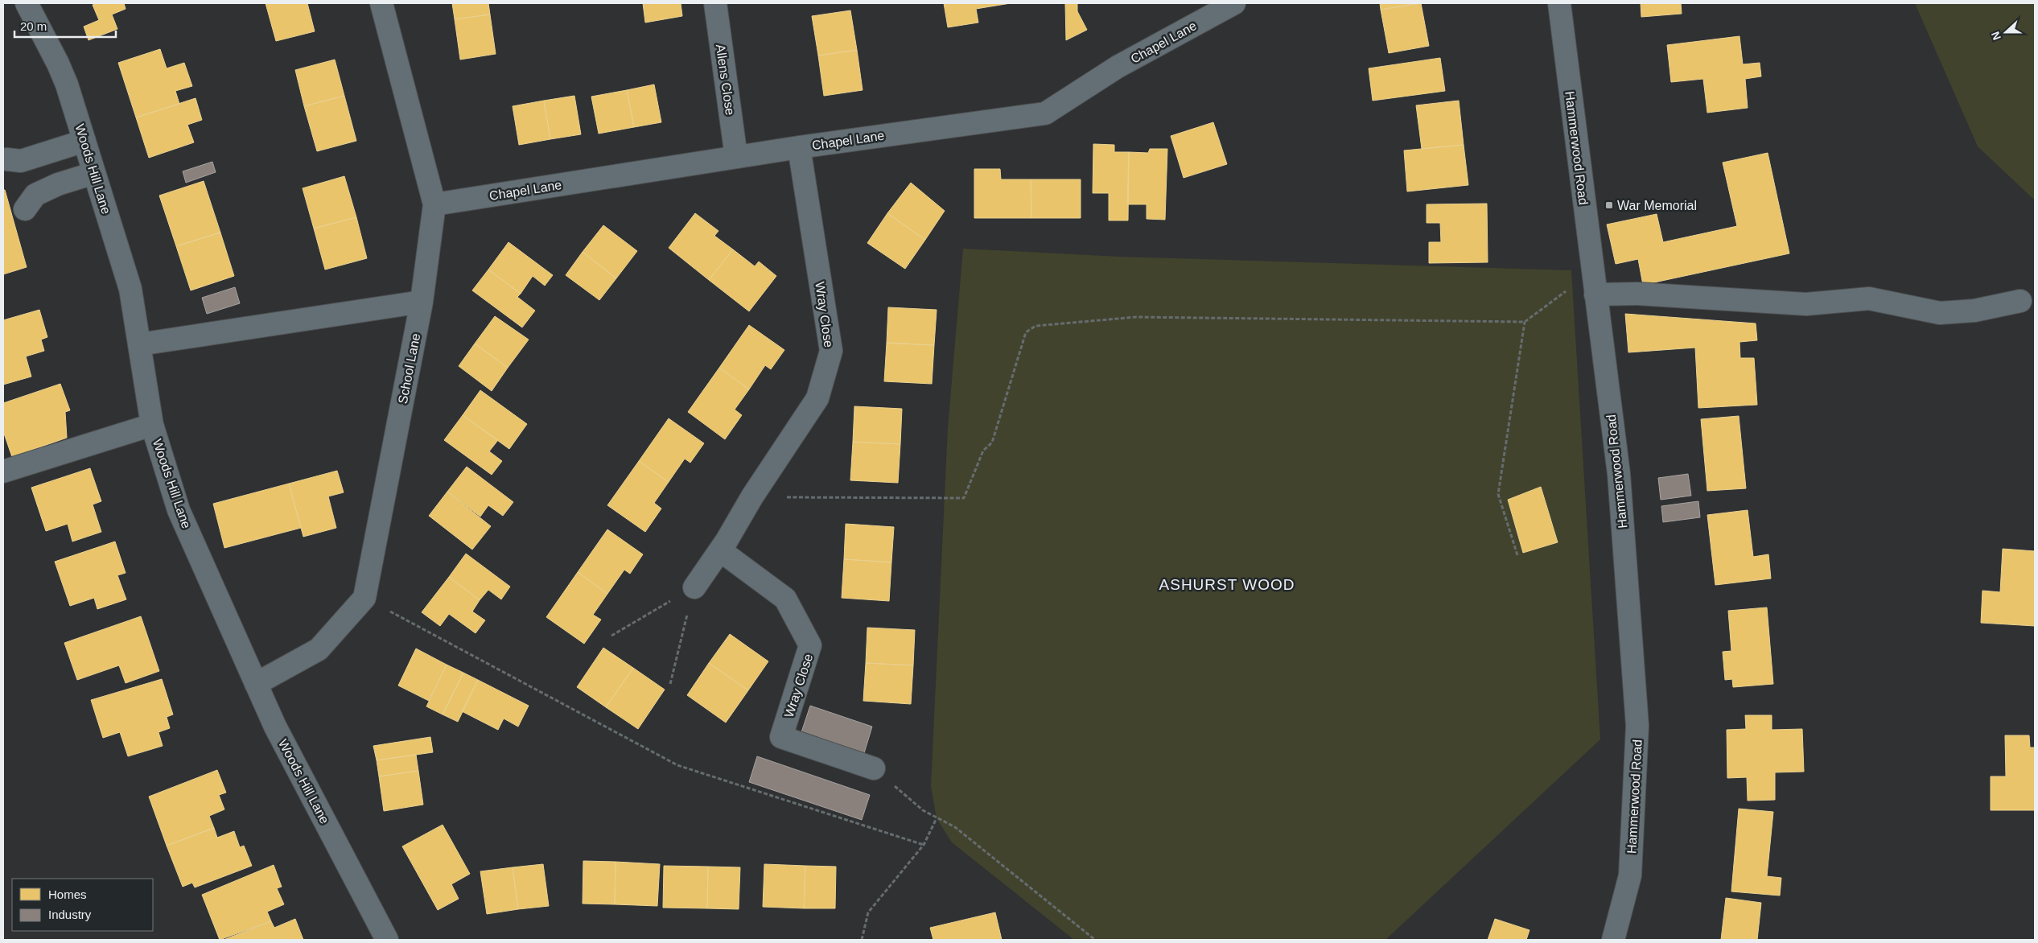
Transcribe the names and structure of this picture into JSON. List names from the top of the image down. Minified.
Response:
{"streets":{"street":["Chapel Lane","Allens Close","Hammerwood Road","Woods Hill Lane","Wray Close","School Lane"]},"crossings":[["Chapel Lane","Allens Close"],["Chapel Lane","Wray Close"],["Chapel Lane","School Lane"],["Woods Hill Lane","School Lane"]],"districts":["ASHURST WOOD"],"places":{"transit":["War Memorial"]},"legend":["Homes","Industry"],"scale_bar":"20 m","north":"left"}
